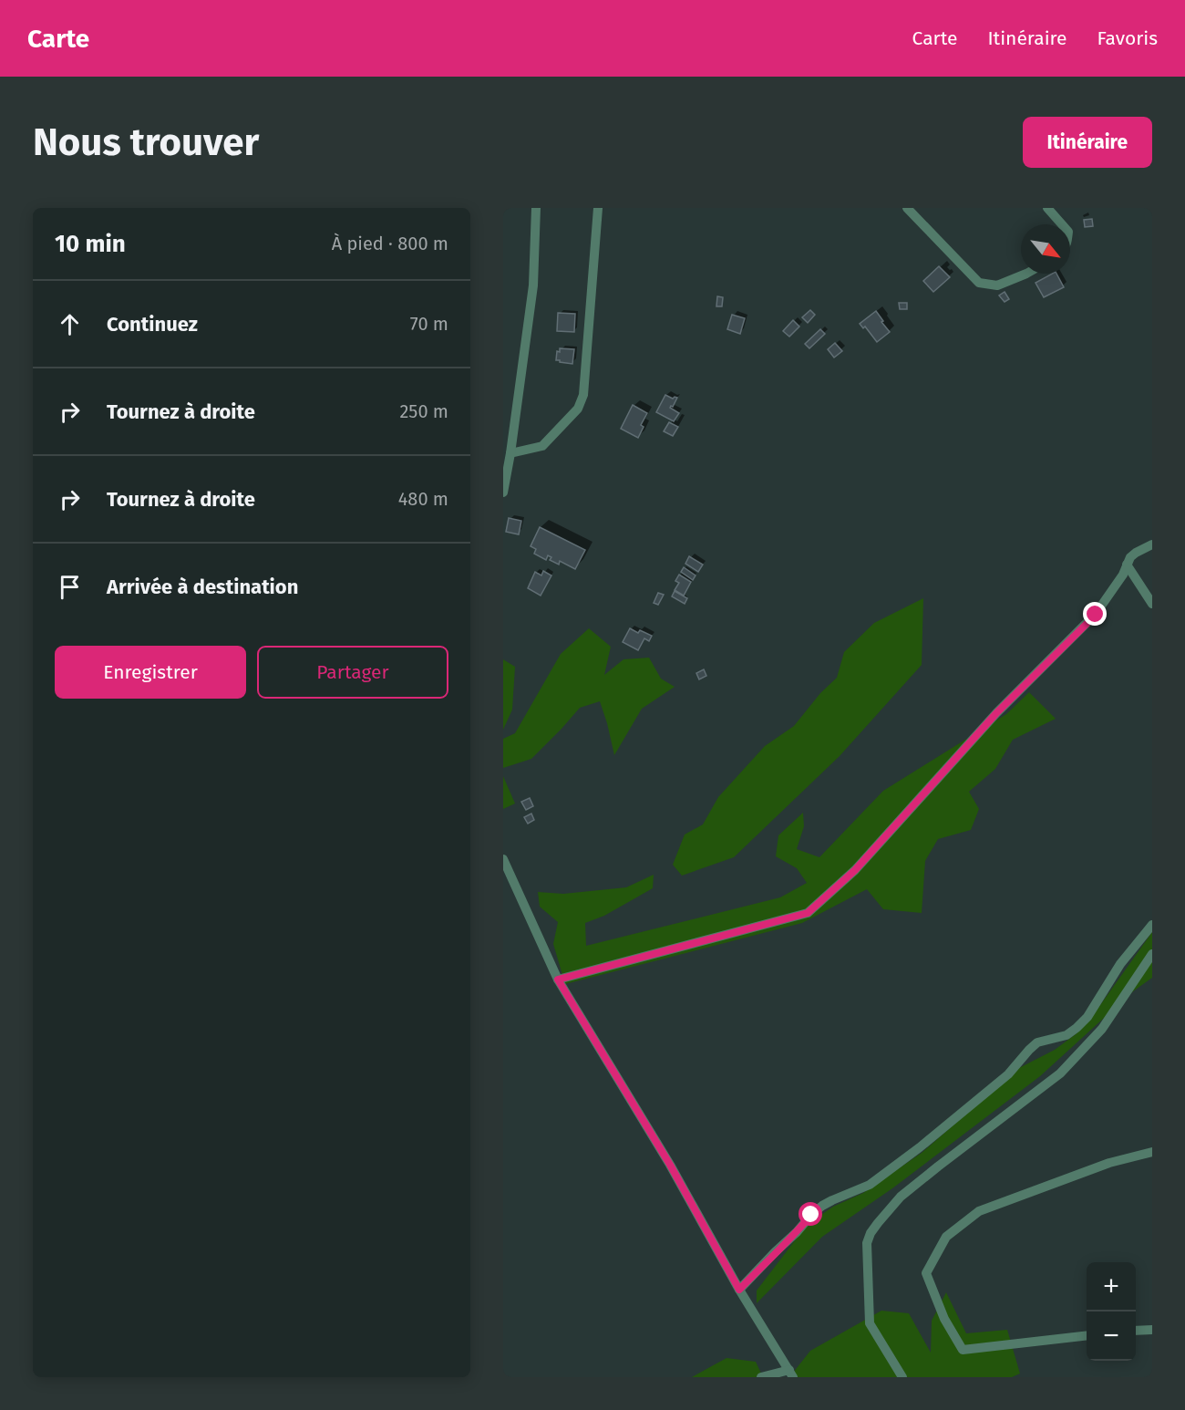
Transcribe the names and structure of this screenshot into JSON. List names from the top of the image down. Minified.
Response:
{"north":"bottom right","page":{"header":"Carte","nav":["Carte","Itinéraire","Favoris"],"buttons":["Itinéraire",["Enregistrer","Partager"]],"title":"Nous trouver","heading":["10 min","À pied · 800 m"],"list":[["Continuez","70 m"],["Tournez à droite","250 m"],["Tournez à droite","480 m"],"Arrivée à destination"],"map_buttons":["+","−"]}}
